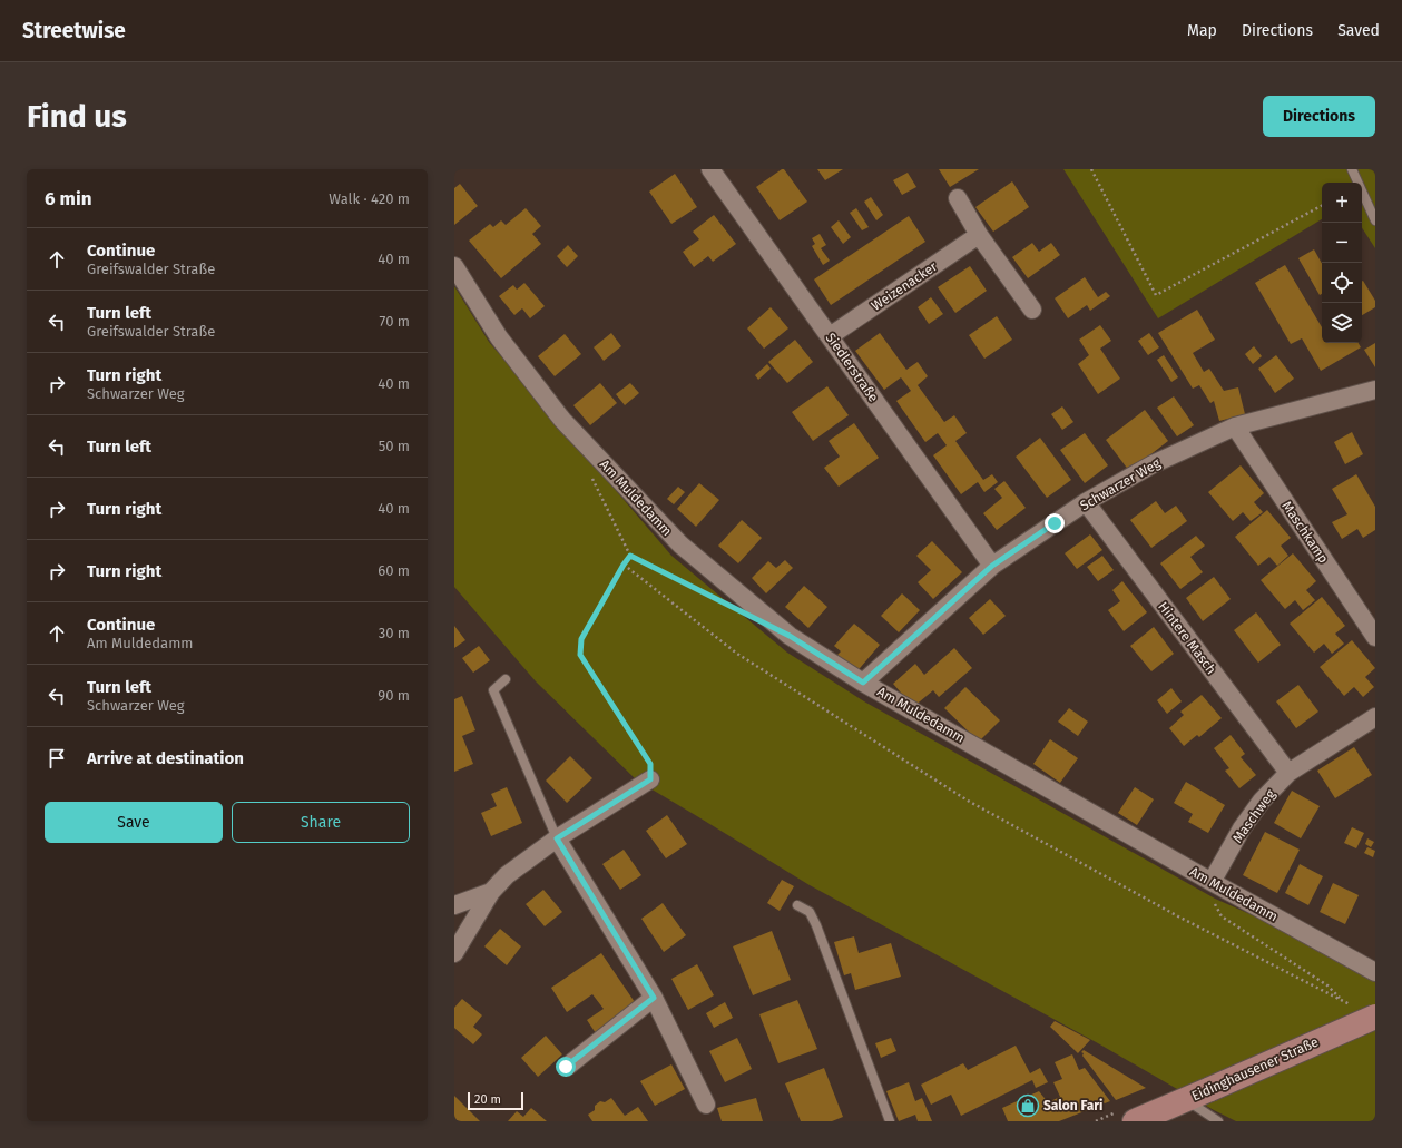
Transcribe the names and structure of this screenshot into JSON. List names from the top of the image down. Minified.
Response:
{"streets":{"main road":["Eidinghausener Straße"],"street":["Weizenacker","Siedlerstraße","Schwarzer Weg","Am Muldedamm","Maschkamp","Hintere Masch","Maschweg"]},"crossings":[["Weizenacker","Siedlerstraße"],["Siedlerstraße","Schwarzer Weg"],["Schwarzer Weg","Am Muldedamm"],["Schwarzer Weg","Maschkamp"],["Schwarzer Weg","Hintere Masch"],["Am Muldedamm","Maschweg"],["Hintere Masch","Maschweg"]],"places":{"shop":["Salon Fari"]},"scale_bar":"20 m","page":{"header":"Streetwise","nav":["Map","Directions","Saved"],"buttons":["Directions",["Save","Share"]],"title":"Find us","heading":["6 min","Walk · 420 m"],"map_buttons":["+","−"],"list":[["Continue","Greifswalder Straße","40 m"],["Turn left","Greifswalder Straße","70 m"],["Turn right","Schwarzer Weg","40 m"],["Turn left","50 m"],["Turn right","40 m"],["Turn right","60 m"],["Continue","Am Muldedamm","30 m"],["Turn left","Schwarzer Weg","90 m"],"Arrive at destination"],"scale":"20 m"}}
